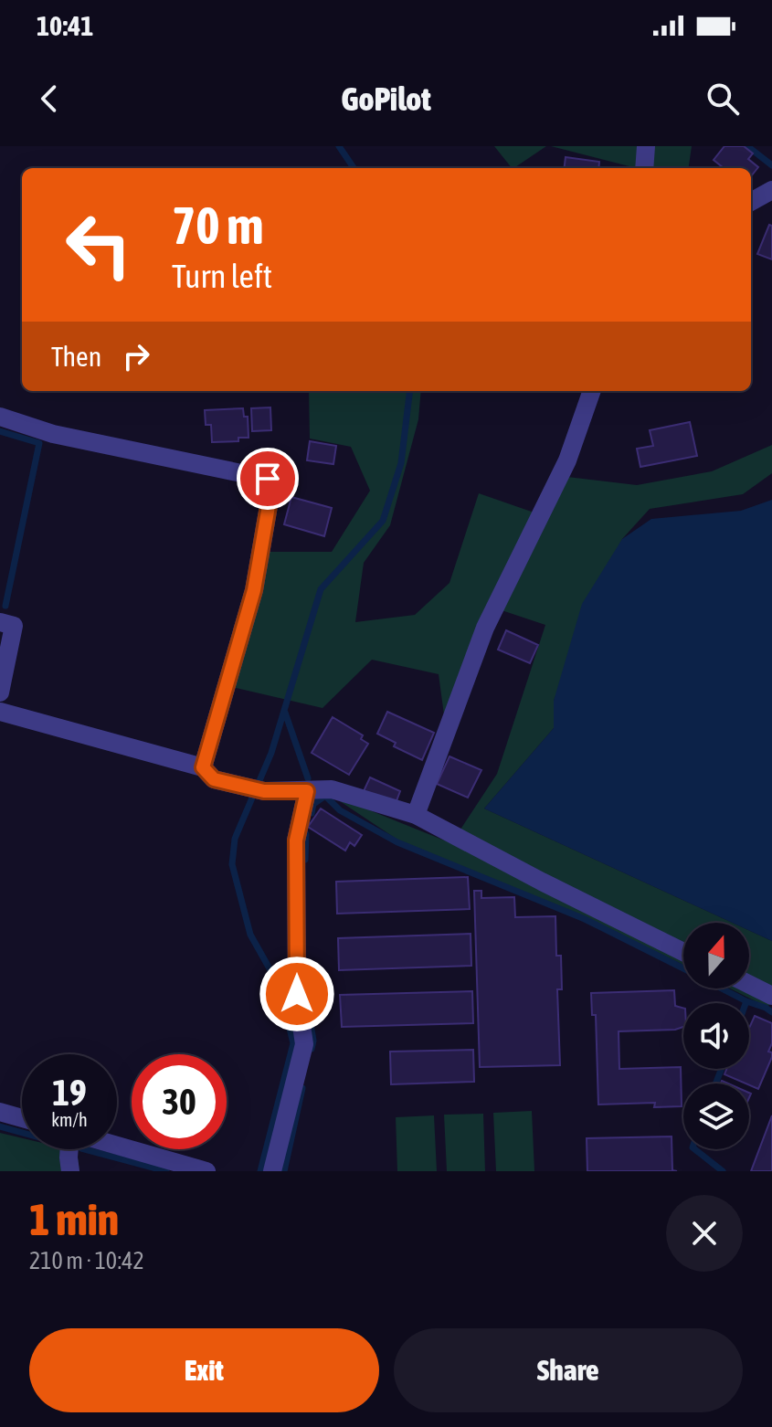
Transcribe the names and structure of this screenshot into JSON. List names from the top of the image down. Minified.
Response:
{"north":"top","page":{"status":"10:41","header":"GoPilot","turn":["70 m","Turn left"],"then":"Then","speed":"19 km/h","limit":"30","heading":["1 min","210 m · 10:42"],"buttons":["Exit","Share"]}}
